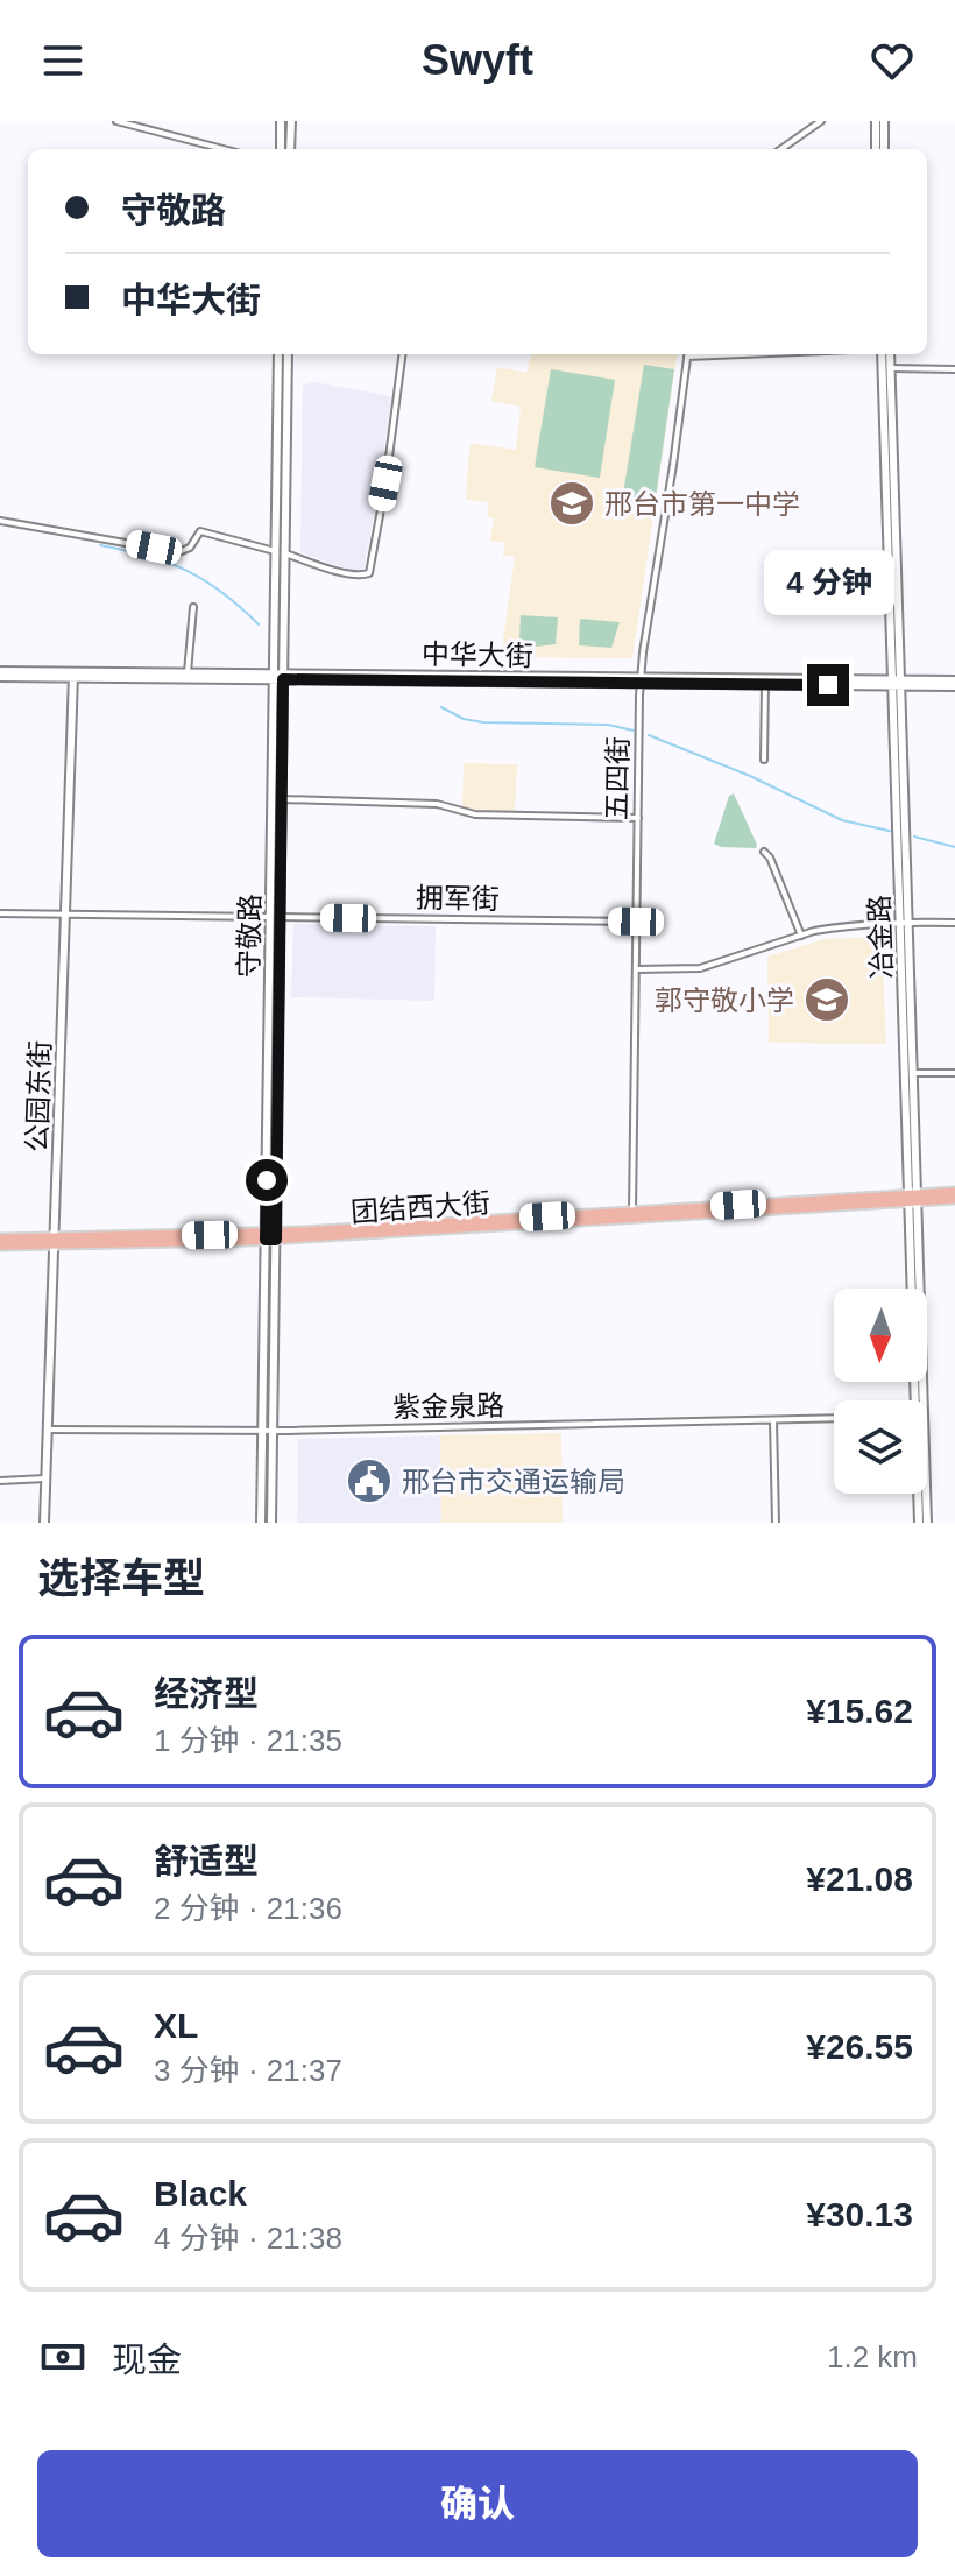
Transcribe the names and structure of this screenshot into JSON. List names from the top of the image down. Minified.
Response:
{"streets":{"main road":["团结西大街"],"street":["中华大街","五四街","拥军街","守敬路","冶金路","公园东街","紫金泉路"]},"crossings":[["中华大街","五四街"],["中华大街","守敬路"],["中华大街","冶金路"],["中华大街","公园东街"],["五四街","拥军街"],["五四街","团结西大街"],["拥军街","守敬路"],["拥军街","公园东街"],["守敬路","团结西大街"],["守敬路","紫金泉路"],["冶金路","团结西大街"],["公园东街","团结西大街"],["公园东街","紫金泉路"]],"places":{"school or university":["邢台市第一中学","郭守敬小学"],"public building":["邢台市交通运输局"]},"north":"bottom","page":{"header":"Swyft","banner":["守敬路","中华大街"],"bubble":"4 分钟","heading":"选择车型","list":[{"name":"经济型","note":"1 分钟 · 21:35","value":"¥15.62"},{"name":"舒适型","note":"2 分钟 · 21:36","value":"¥21.08"},{"name":"XL","note":"3 分钟 · 21:37","value":"¥26.55"},{"name":"Black","note":"4 分钟 · 21:38","value":"¥30.13"}],"pay":["现金","1.2 km"],"buttons":"确认"}}
